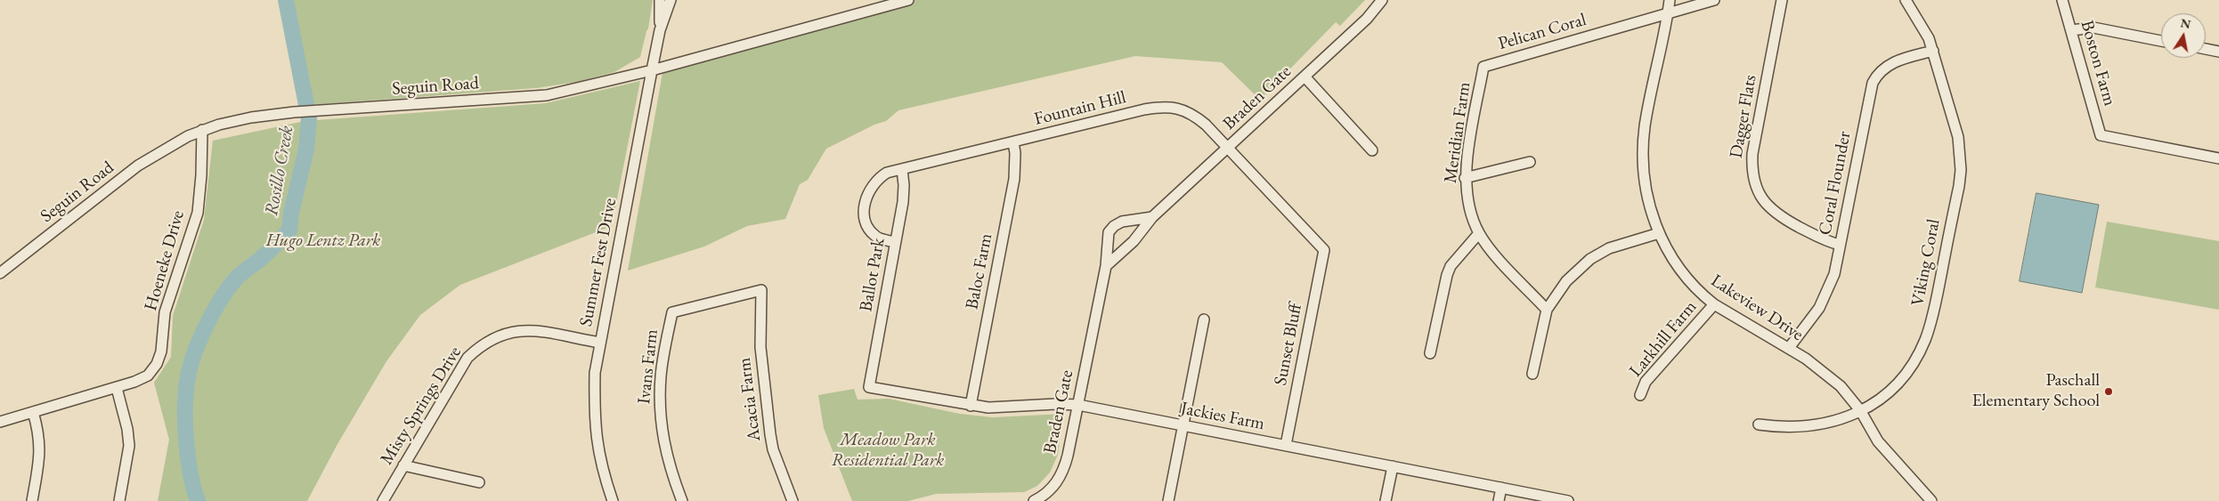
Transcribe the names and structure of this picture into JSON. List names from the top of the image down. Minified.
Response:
{"streets":{"street":["Pelican Coral","Boston Farm","Seguin Road","Braden Gate","Fountain Hill","Dagger Flats","Meridian Farm","Coral Flounder","Hoeneke Drive","Summer Fest Drive","Viking Coral","Baloc Farm","Ballot Park","Lakeview Drive","Larkhill Farm","Sunset Bluff","Ivans Farm","Acacia Farm","Misty Springs Drive","Jackies Farm"]},"crossings":[["Pelican Coral","Meridian Farm"],["Pelican Coral","Lakeview Drive"],["Seguin Road","Hoeneke Drive"],["Seguin Road","Summer Fest Drive"],["Braden Gate","Fountain Hill"],["Braden Gate","Jackies Farm"],["Fountain Hill","Baloc Farm"],["Fountain Hill","Ballot Park"],["Fountain Hill","Sunset Bluff"],["Dagger Flats","Coral Flounder"],["Coral Flounder","Viking Coral"],["Coral Flounder","Lakeview Drive"],["Summer Fest Drive","Misty Springs Drive"],["Viking Coral","Lakeview Drive"],["Baloc Farm","Jackies Farm"],["Ballot Park","Jackies Farm"],["Lakeview Drive","Larkhill Farm"],["Sunset Bluff","Jackies Farm"],["Ivans Farm","Acacia Farm"]],"water":["Rosillo Creek"],"parks":["Hugo Lentz Park","Meadow Park Residential Park"],"places":["Paschall Elementary School"],"north":"top"}
